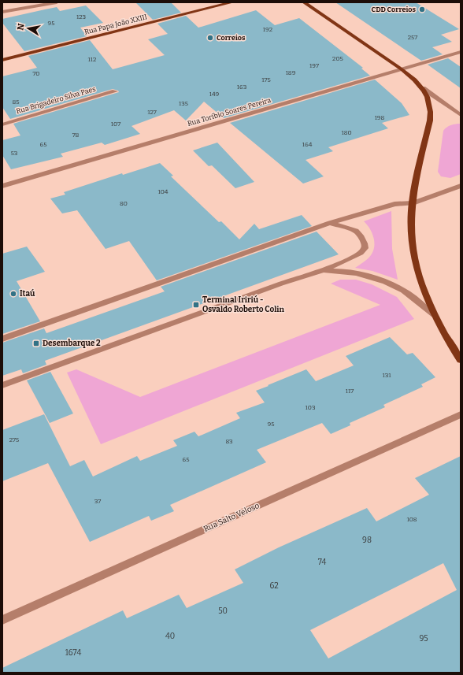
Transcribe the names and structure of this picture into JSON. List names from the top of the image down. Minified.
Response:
{"streets":{"main road":["Rua Papa João XXIII"],"street":["Rua Brigadeiro Silva Paes","Rua Toríbio Soares Pereira","Rua Salto Veloso"]},"places":{"other":["CDD Correios","Correios","Itaú"],"transit":["Terminal Iririú - Osvaldo Roberto Colin","Desembarque 2"]},"house_numbers":["123","95","192","257","205","112","197","189","70","175","163","149","85","135","127","198","107","180","78","65","164","53","104","80","131","117","103","95","275","83","65","37","108","98","74","62","50","40","95","1674"],"north":"left"}
